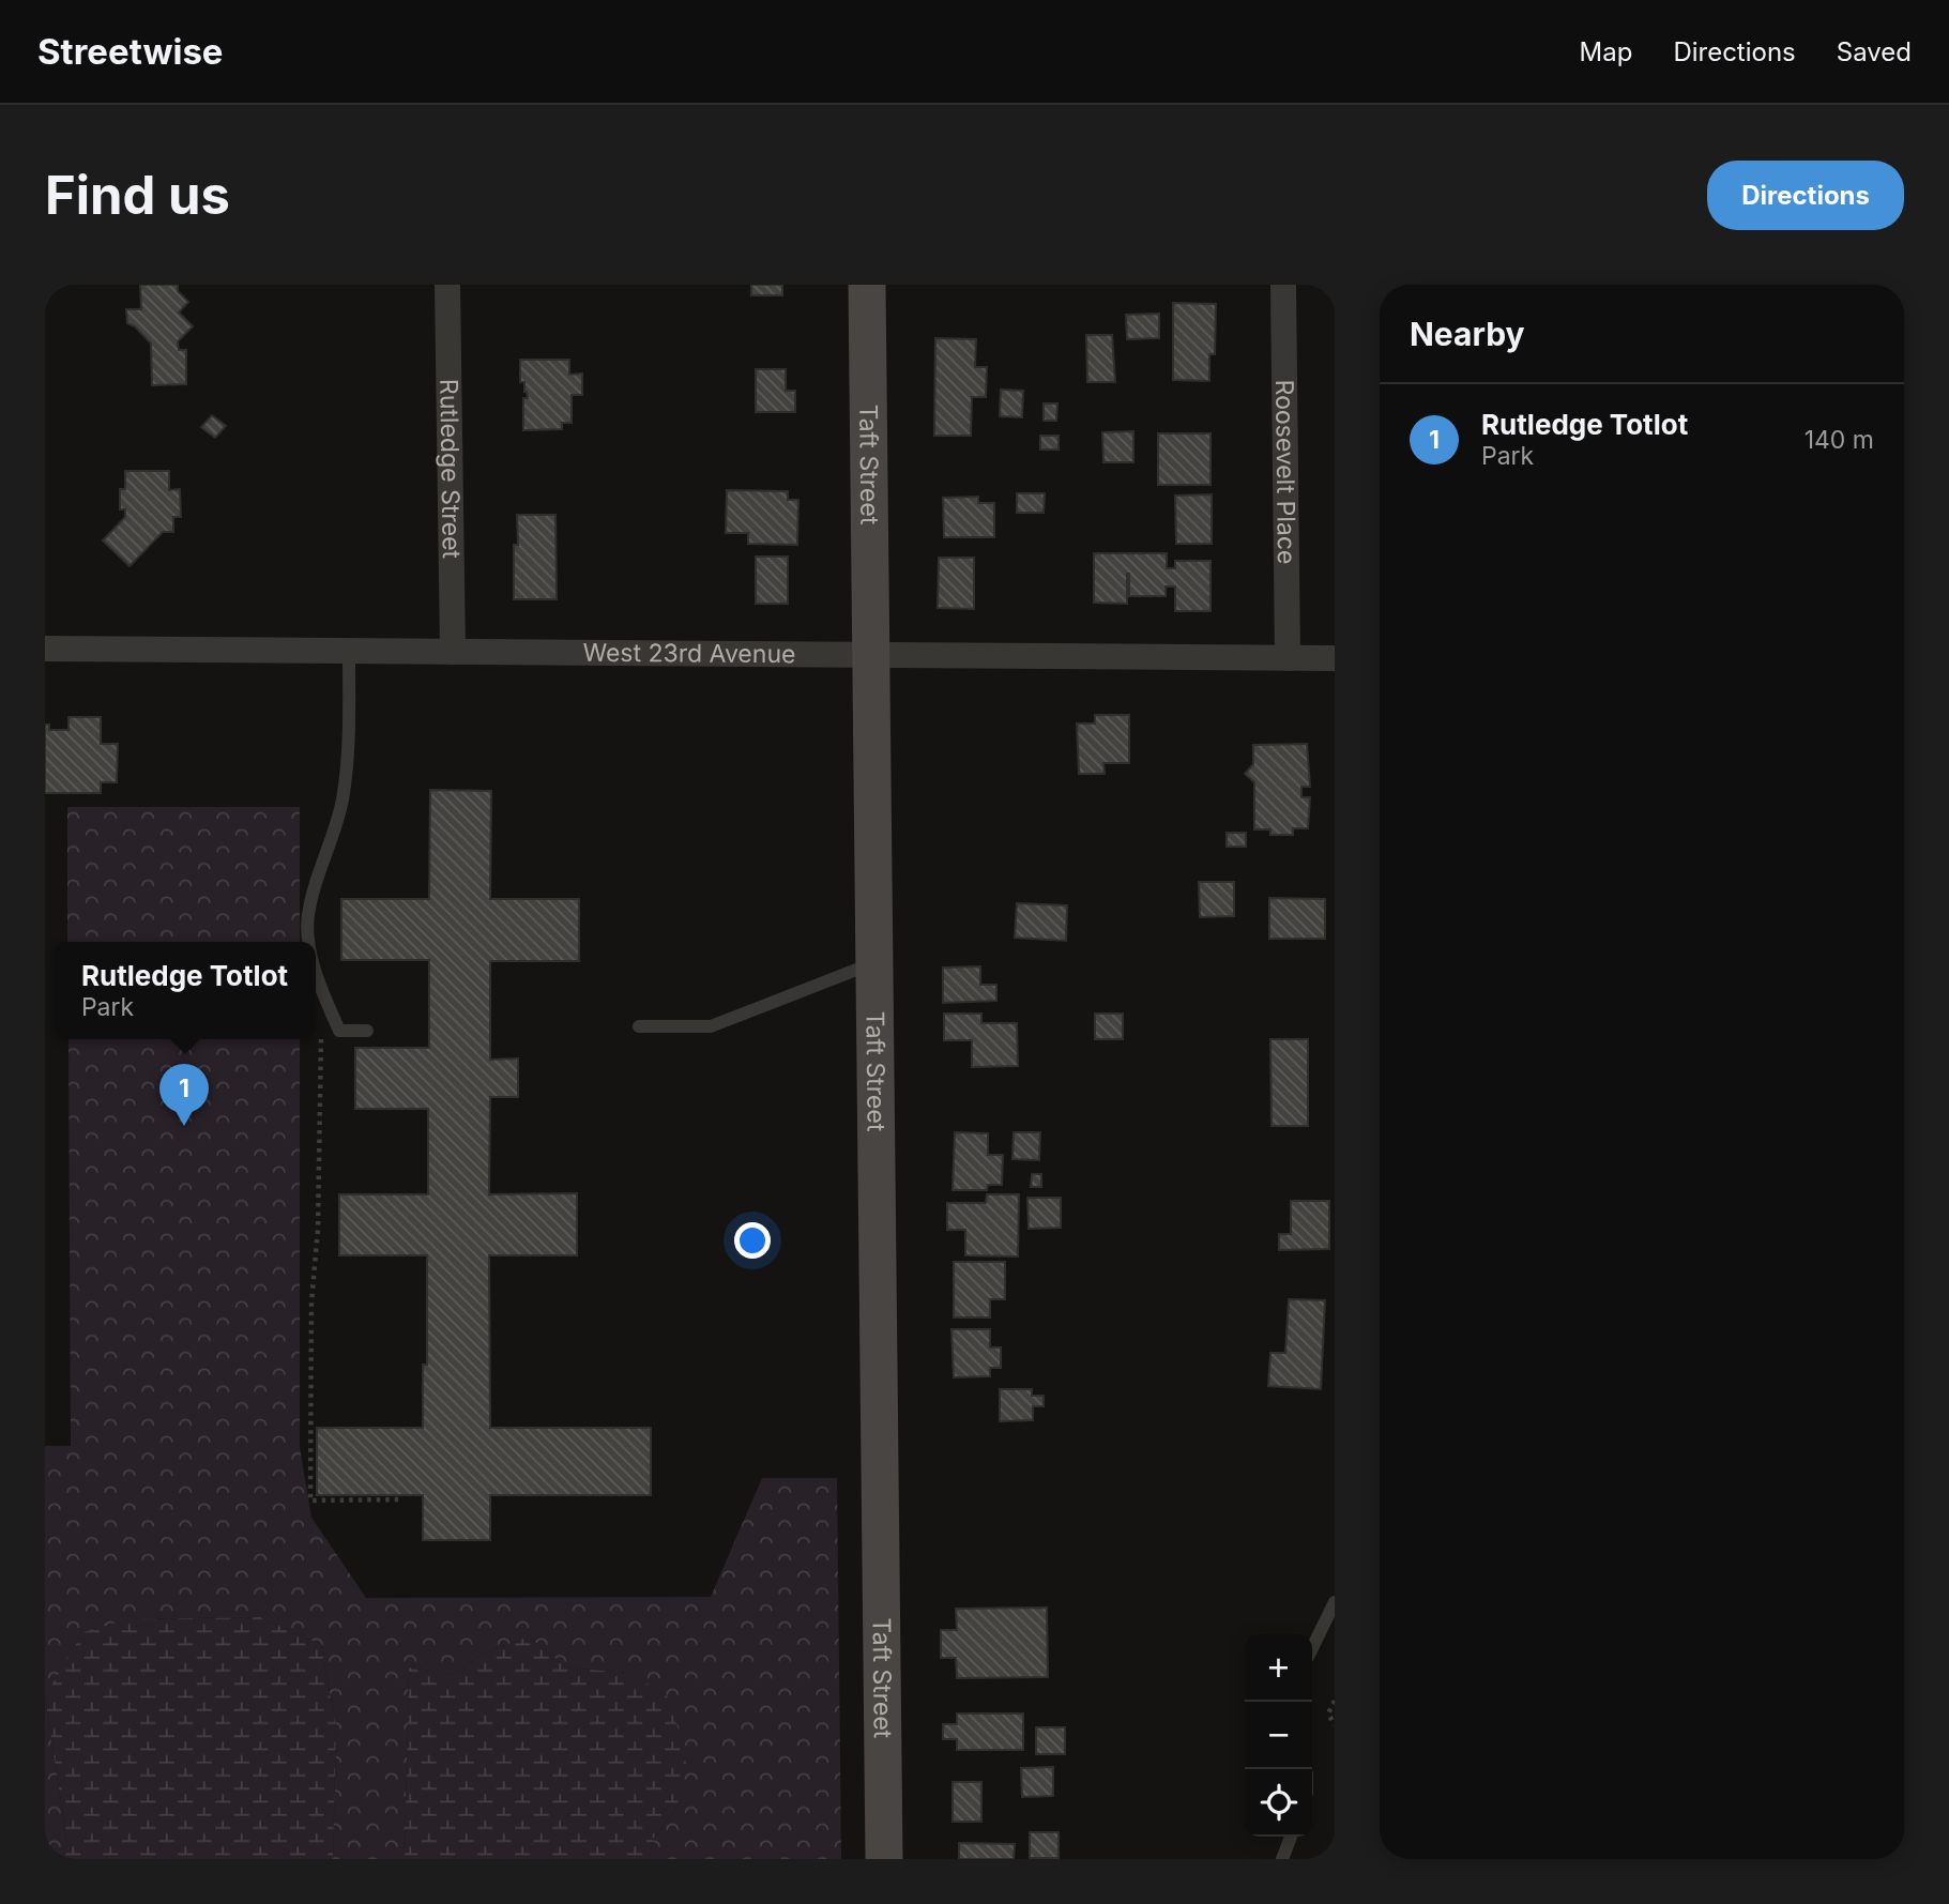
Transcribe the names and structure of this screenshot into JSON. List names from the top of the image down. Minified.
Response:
{"streets":{"street":["Taft Street","Rutledge Street","Roosevelt Place","West 23rd Avenue"]},"crossings":[["Taft Street","West 23rd Avenue"],["Rutledge Street","West 23rd Avenue"],["Roosevelt Place","West 23rd Avenue"]],"page":{"header":"Streetwise","nav":["Map","Directions","Saved"],"buttons":"Directions","title":"Find us","heading":"Nearby","list":[{"mark":"1","name":"Rutledge Totlot","note":"Park","value":"140 m"}],"popup":["Rutledge Totlot","Park"],"pins":"1","map_buttons":["+","−"]}}
